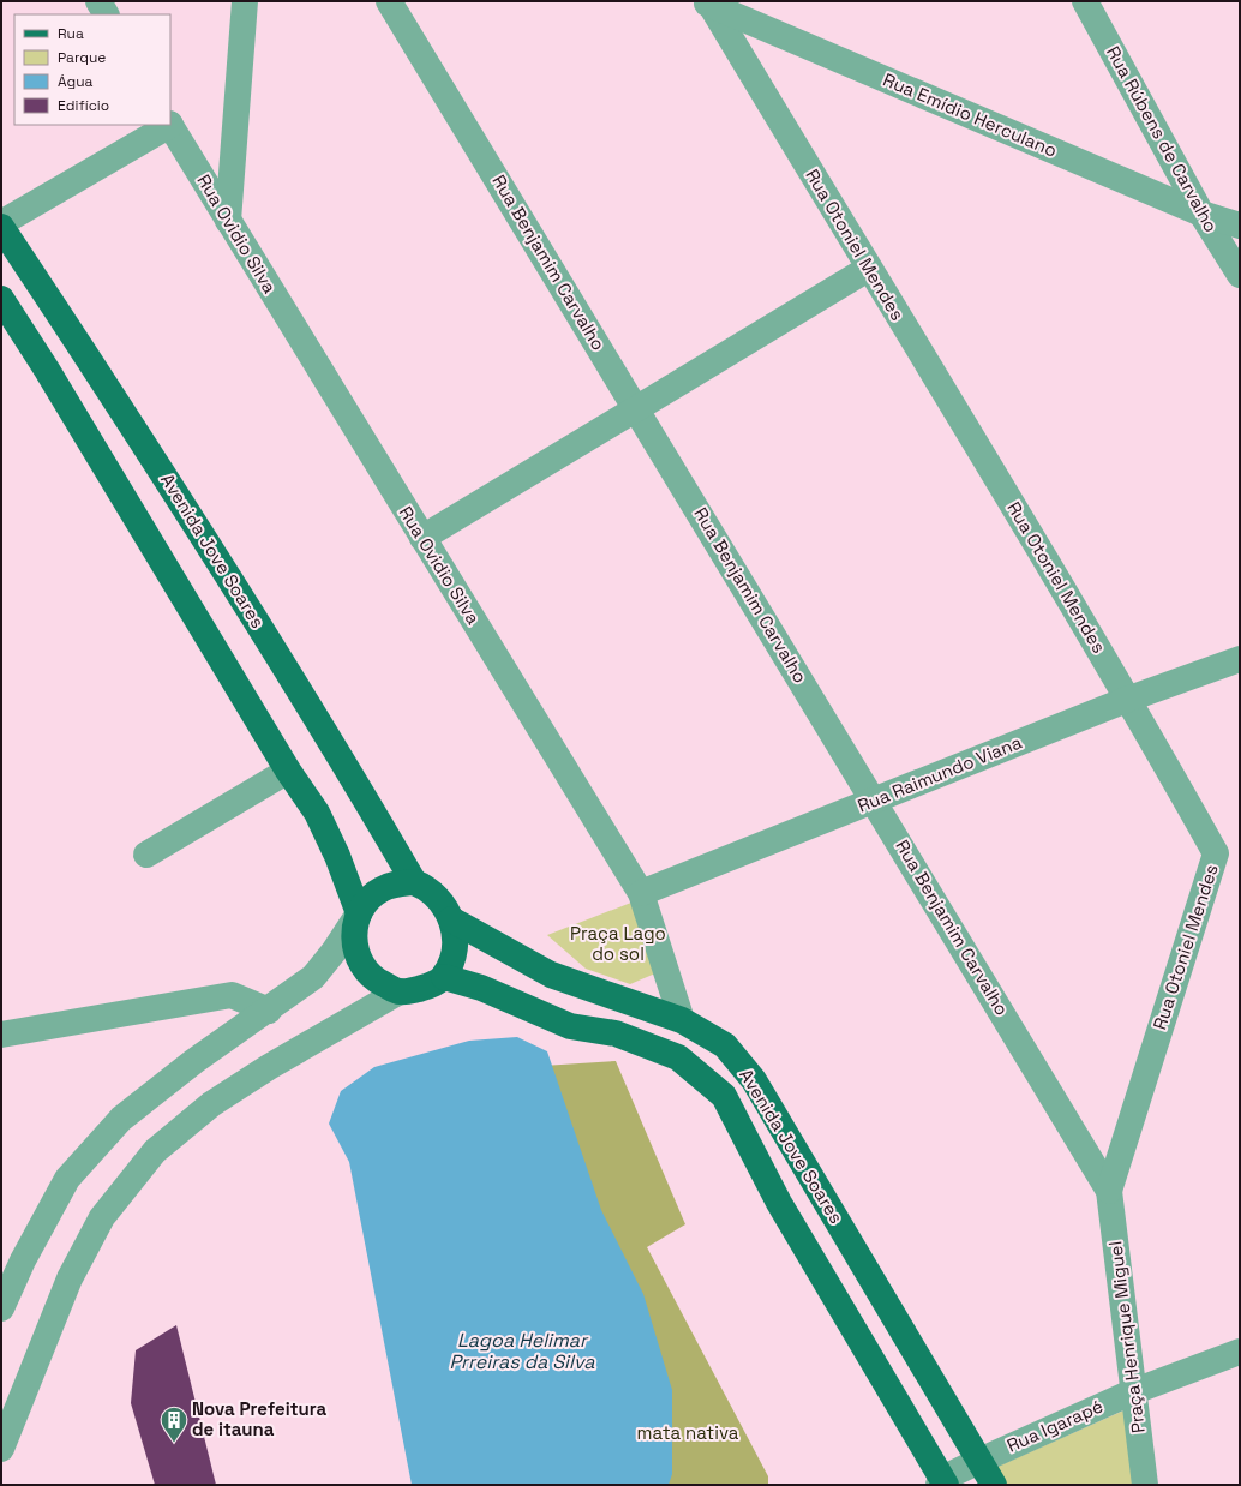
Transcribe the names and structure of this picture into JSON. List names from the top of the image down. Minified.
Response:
{"streets":{"main road":["Avenida Jove Soares"],"street":["Rua Emídio Herculano","Rua Rúbens de Carvalho","Rua Ovidio Silva","Rua Otoniel Mendes","Rua Benjamim Carvalho","Rua Raimundo Viana","Praça Henrique Miguel","Rua Igarapé"]},"crossings":[["Rua Emídio Herculano","Rua Rúbens de Carvalho"],["Rua Emídio Herculano","Rua Otoniel Mendes"],["Rua Ovidio Silva","Avenida Jove Soares"],["Rua Ovidio Silva","Rua Raimundo Viana"],["Rua Otoniel Mendes","Rua Benjamim Carvalho"],["Rua Otoniel Mendes","Rua Raimundo Viana"],["Rua Otoniel Mendes","Praça Henrique Miguel"],["Rua Benjamim Carvalho","Rua Raimundo Viana"],["Rua Benjamim Carvalho","Praça Henrique Miguel"],["Avenida Jove Soares","Rua Igarapé"],["Praça Henrique Miguel","Rua Igarapé"]],"water":["Lagoa Helimar Prreiras da Silva"],"parks":["Praça Lago do sol","mata nativa"],"places":{"building":["Nova Prefeitura de itauna"]},"legend":["Rua","Parque","Água","Edifício"]}
